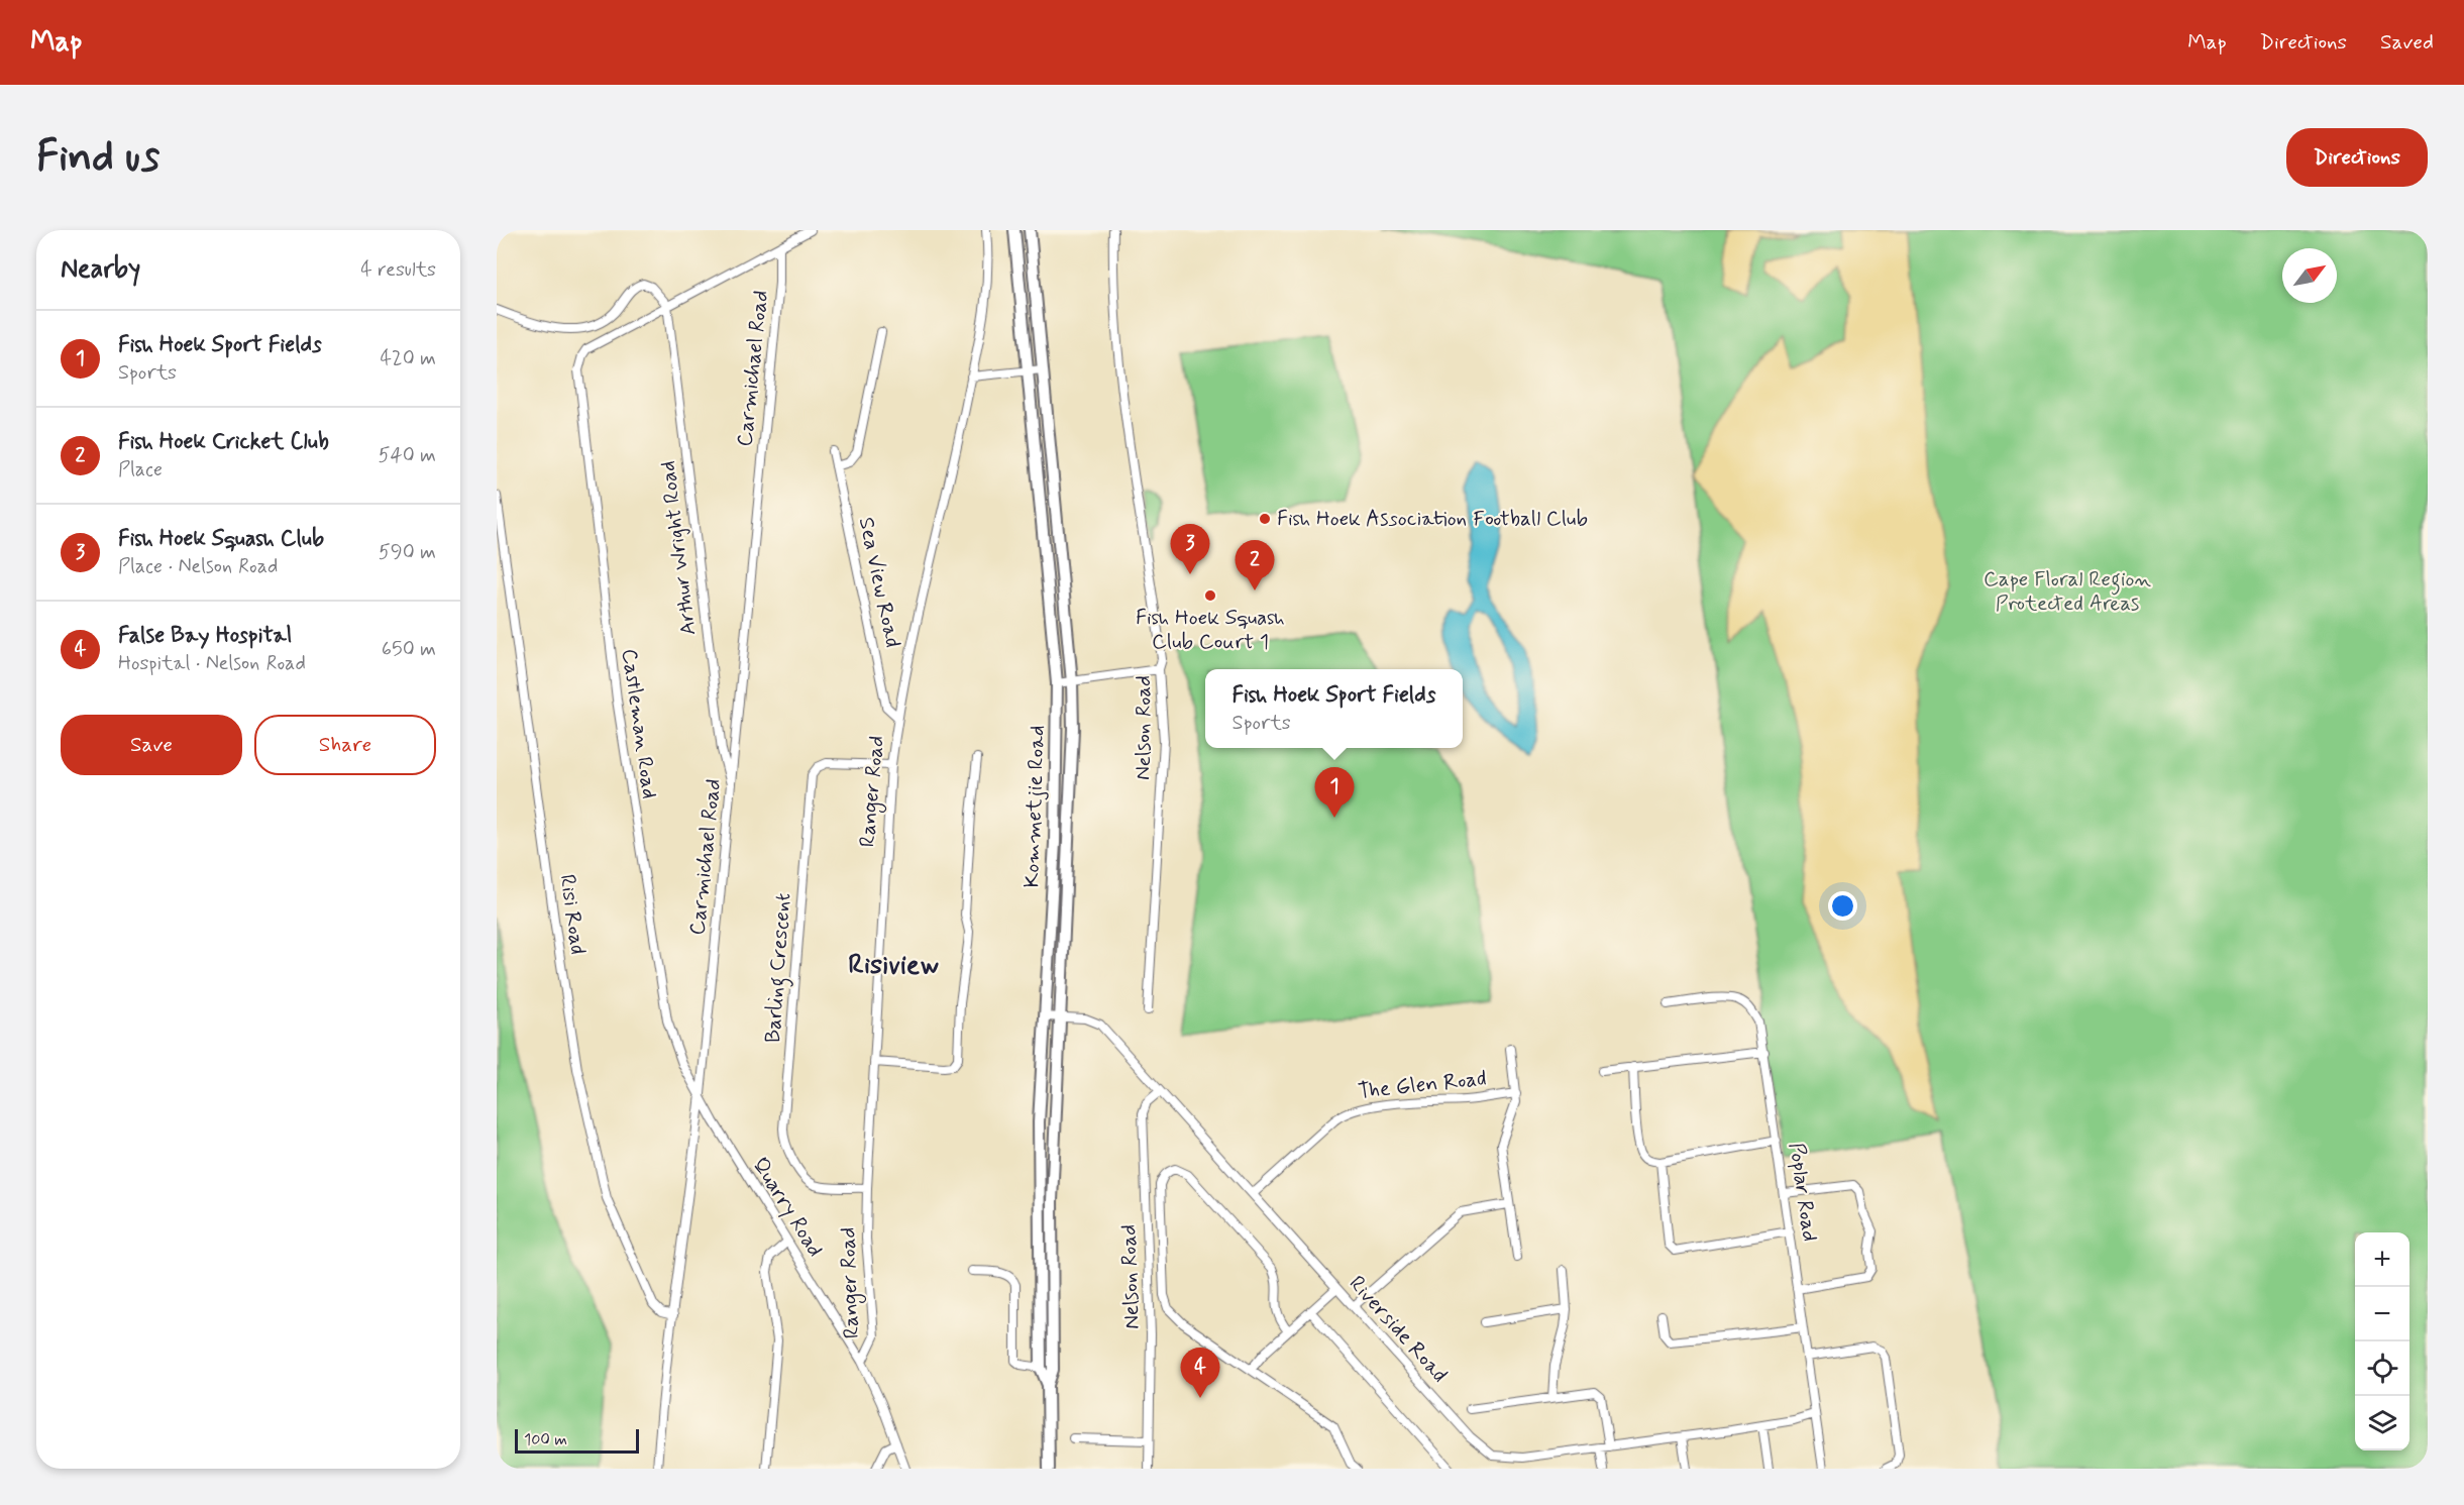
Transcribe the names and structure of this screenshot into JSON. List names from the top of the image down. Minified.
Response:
{"streets":{"main road":["Kommetjie Road"],"street":["Carmichael Road","Arthur Wright Road","Sea View Road","Castleman Road","Nelson Road","Ranger Road","Risi Road","Barling Crescent","The Glen Road","Poplar Road","Quarry Road","Riverside Road"]},"crossings":[["Carmichael Road","Arthur Wright Road"],["Carmichael Road","Castleman Road"],["Carmichael Road","Risi Road"],["Carmichael Road","Quarry Road"],["Arthur Wright Road","Castleman Road"],["Sea View Road","Ranger Road"],["Castleman Road","Quarry Road"],["Nelson Road","Riverside Road"],["Ranger Road","Barling Crescent"],["Ranger Road","Quarry Road"],["Kommetjie Road","Riverside Road"],["The Glen Road","Riverside Road"],["Poplar Road","Riverside Road"]],"districts":["Risiview"],"parks":["Cape Floral Region Protected Areas"],"places":["Fish Hoek Association Football Club","Fish Hoek Squash Club Court 1"],"scale_bar":"100 m","north":"top right","page":{"header":"Map","nav":["Map","Directions","Saved"],"buttons":["Directions",["Save","Share"]],"title":"Find us","heading":["Nearby","4 results"],"list":[{"mark":"1","name":"Fish Hoek Sport Fields","note":"Sports","value":"420 m"},{"mark":"2","name":"Fish Hoek Cricket Club","note":"Place","value":"540 m"},{"mark":"3","name":"Fish Hoek Squash Club","note":"Place · Nelson Road","value":"590 m"},{"mark":"4","name":"False Bay Hospital","note":"Hospital · Nelson Road","value":"650 m"}],"pins":["3","2","1","4"],"popup":["Fish Hoek Sport Fields","Sports"],"map_buttons":["+","−"],"scale":"100 m"}}
